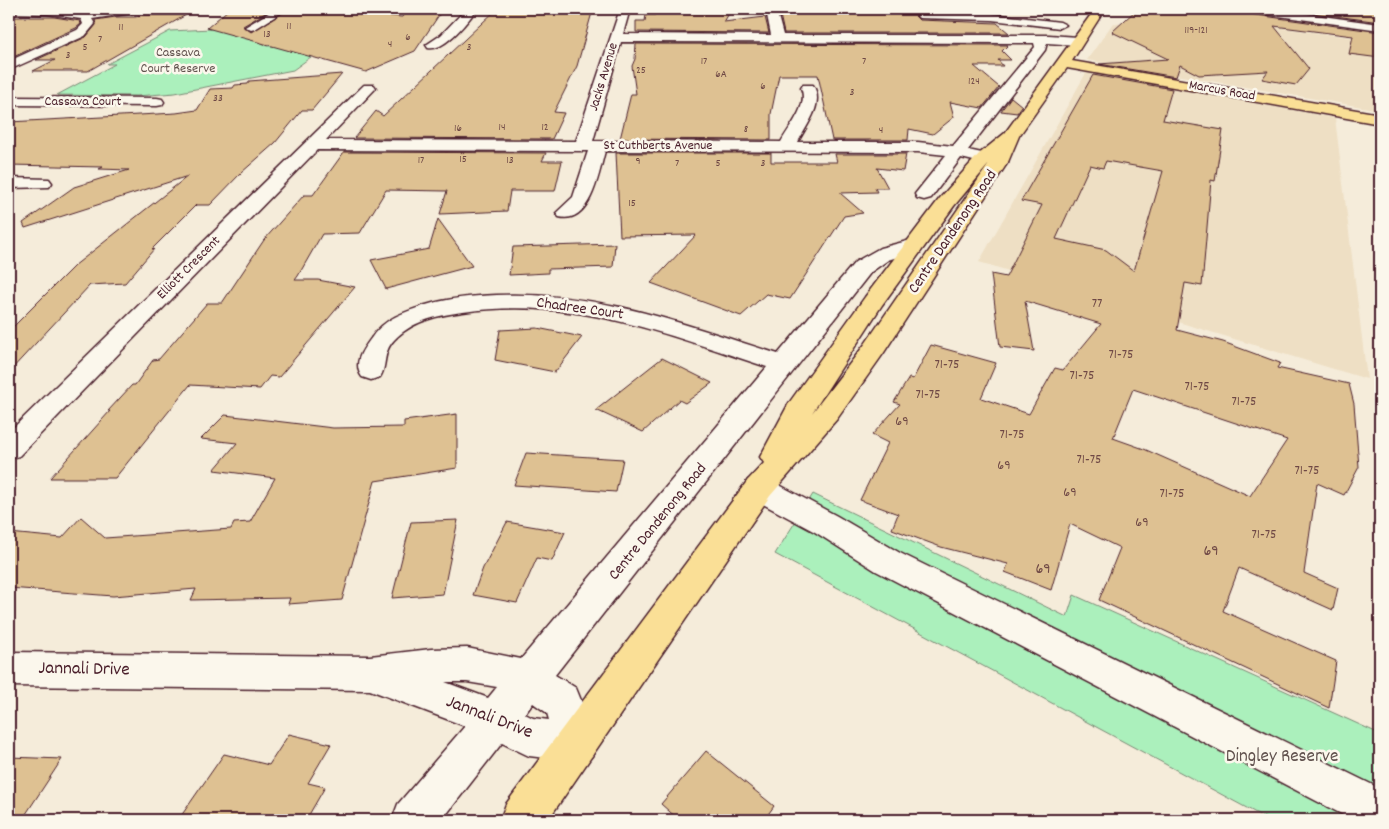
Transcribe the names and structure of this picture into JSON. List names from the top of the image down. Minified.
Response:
{"streets":{"main road":["Marcus Road","Centre Dandenong Road"],"street":["Jacks Avenue","Cassava Court","St Cuthberts Avenue","Elliott Crescent","Chadree Court","Jannali Drive"]},"crossings":[["Jacks Avenue","St Cuthberts Avenue"],["Marcus Road","Centre Dandenong Road"],["St Cuthberts Avenue","Centre Dandenong Road"],["St Cuthberts Avenue","Elliott Crescent"],["Centre Dandenong Road","Chadree Court"],["Centre Dandenong Road","Jannali Drive"]],"parks":["Cassava Court Reserve","Dingley Reserve"],"house_numbers":["11","11","119-121","13","6","7","4","5","3","3","17","7","25","6A","124","6","3","33","14","12","16","8","4","15","17","13","9","7","5","3","15","77","71-75","71-75","71-75","71-75","71-75","71-75","69","71-75","71-75","69","71-75","69","71-75","69","71-75","69","69"]}
